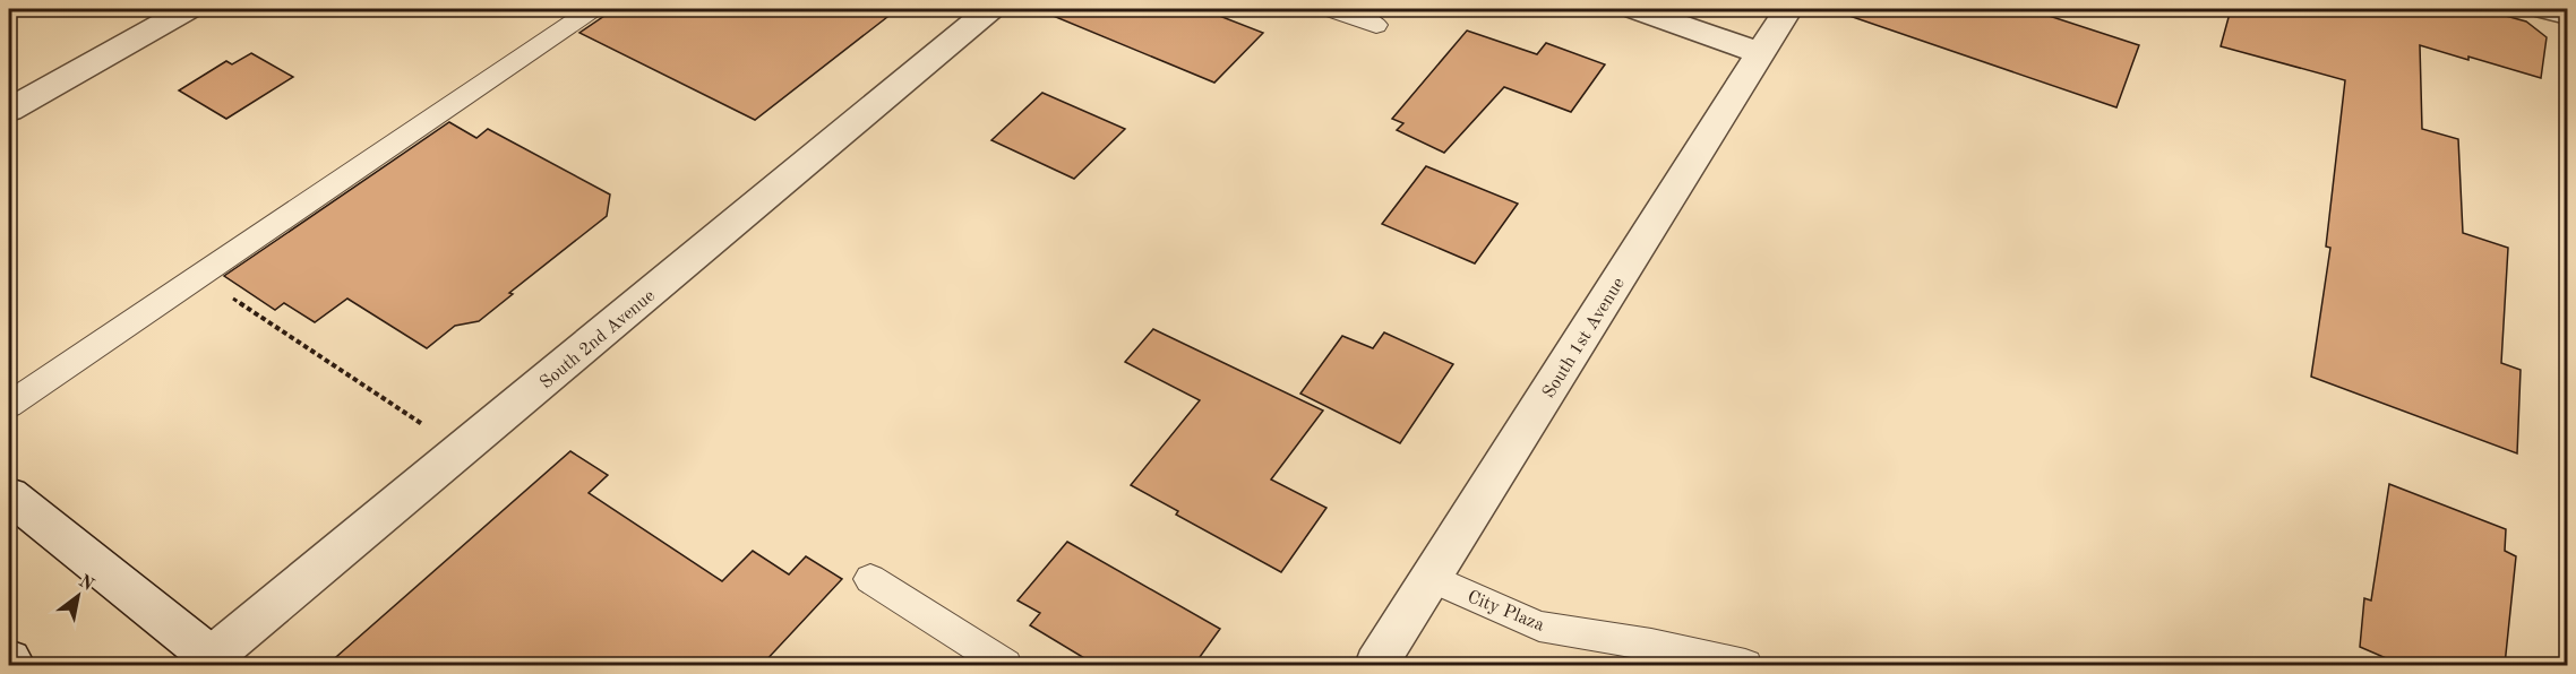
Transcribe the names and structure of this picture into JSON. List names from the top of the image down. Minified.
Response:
{"streets":{"street":["South 1st Avenue","South 2nd Avenue"],"lane":["City Plaza"]},"crossings":[["South 1st Avenue","City Plaza"]],"north":"top right"}
